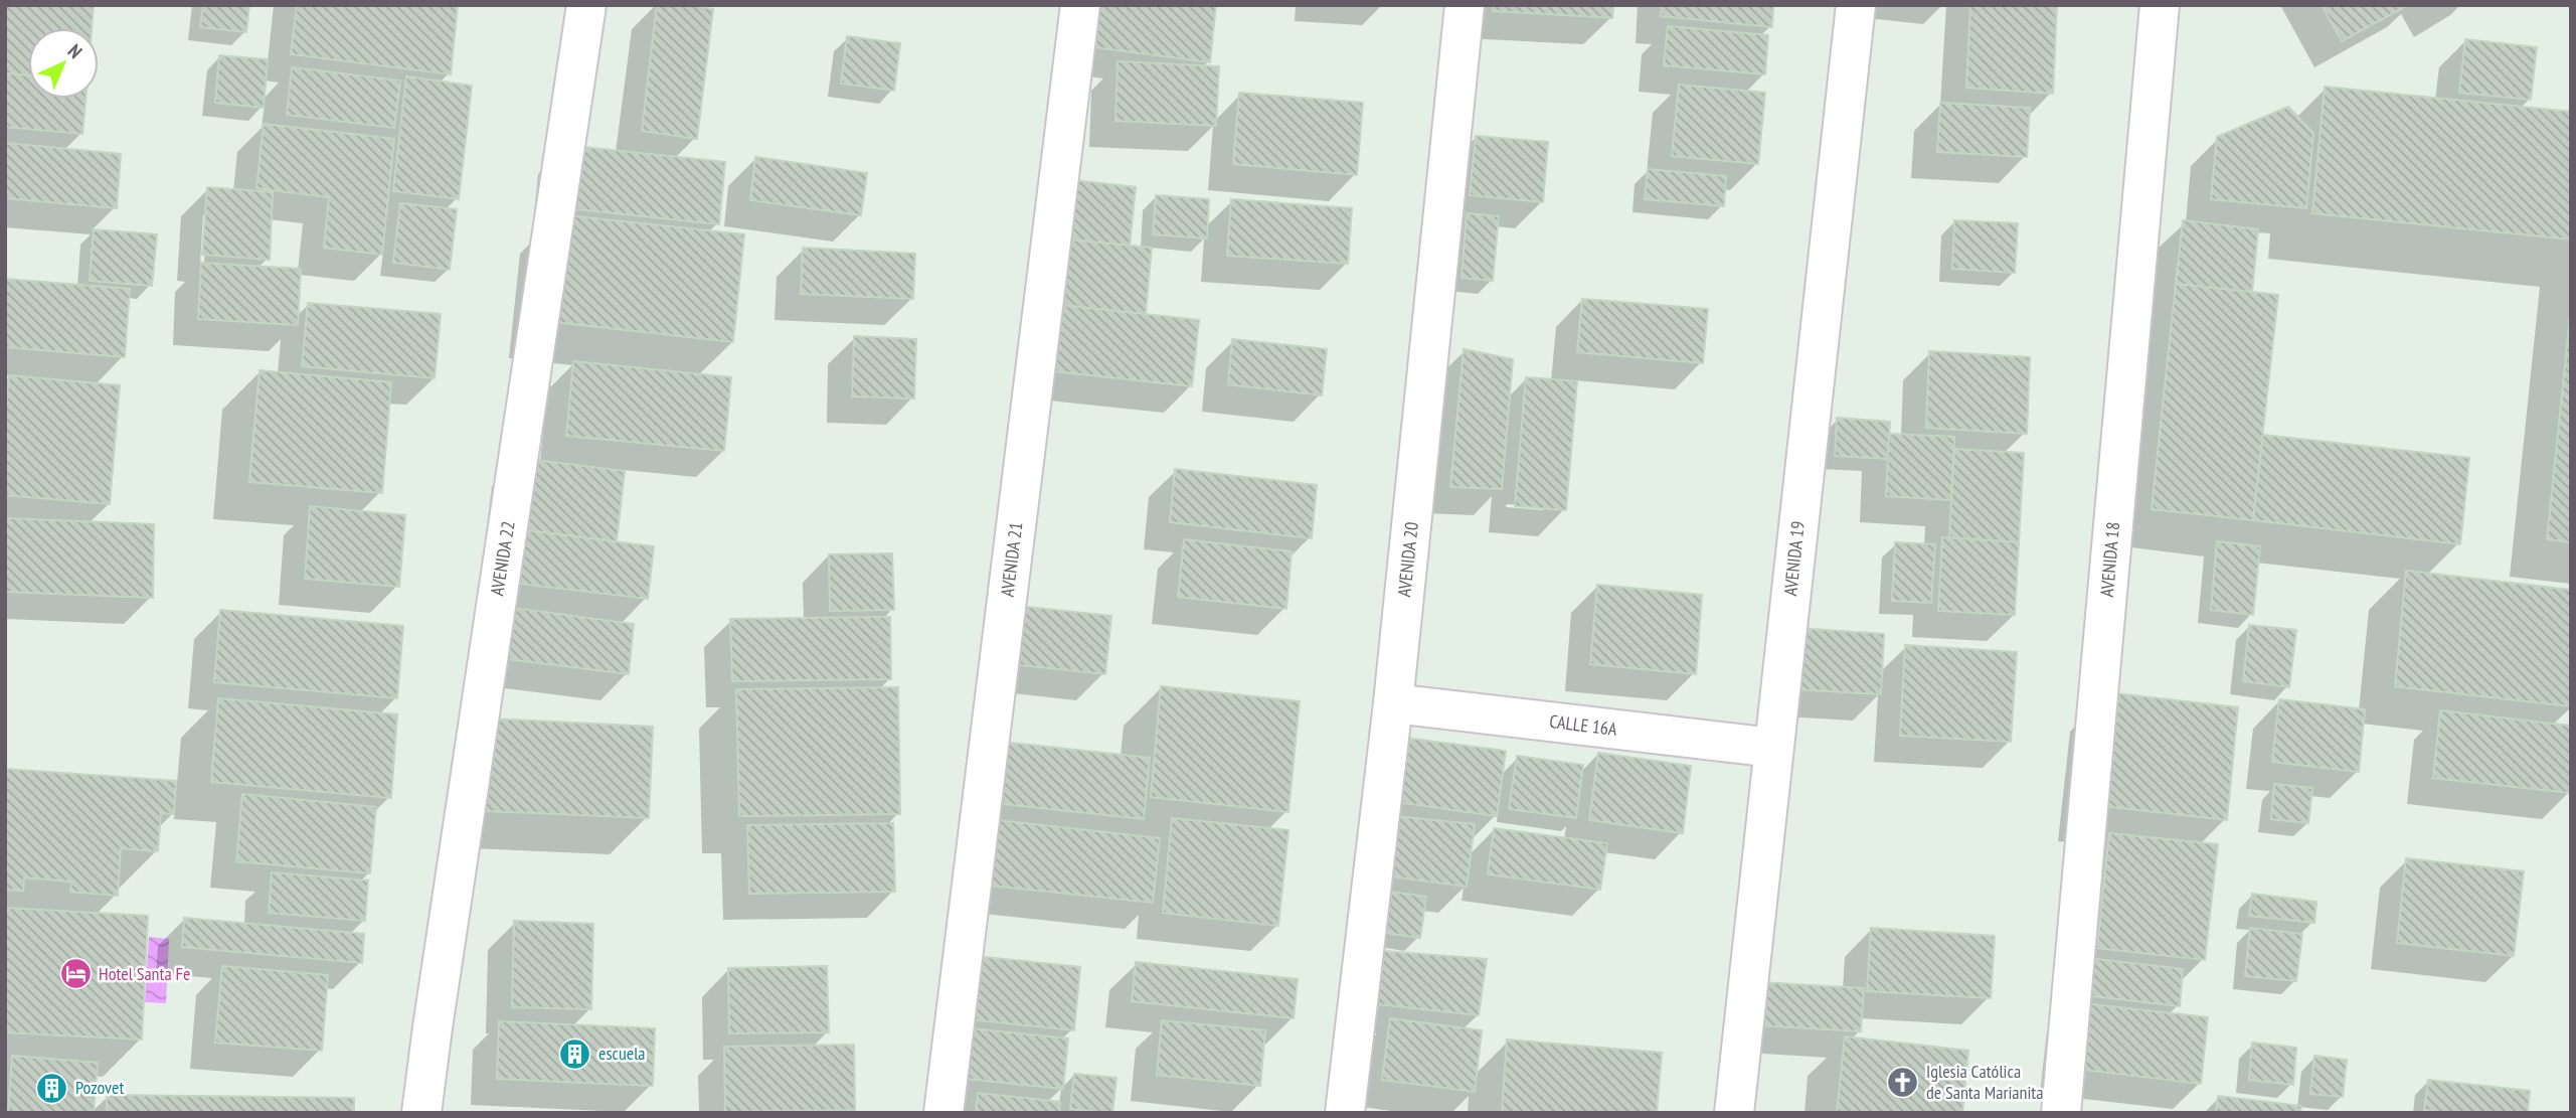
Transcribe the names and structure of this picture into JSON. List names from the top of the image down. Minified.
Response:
{"streets":{"street":["AVENIDA 22","AVENIDA 19","AVENIDA 21","AVENIDA 20","AVENIDA 18","CALLE 16A"]},"crossings":[["AVENIDA 19","CALLE 16A"],["AVENIDA 20","CALLE 16A"]],"places":{"hotel":["Hotel Santa Fe"],"building":["escuela","Pozovet"],"church":["Iglesia Católica de Santa Marianita"]},"north":"top right"}
